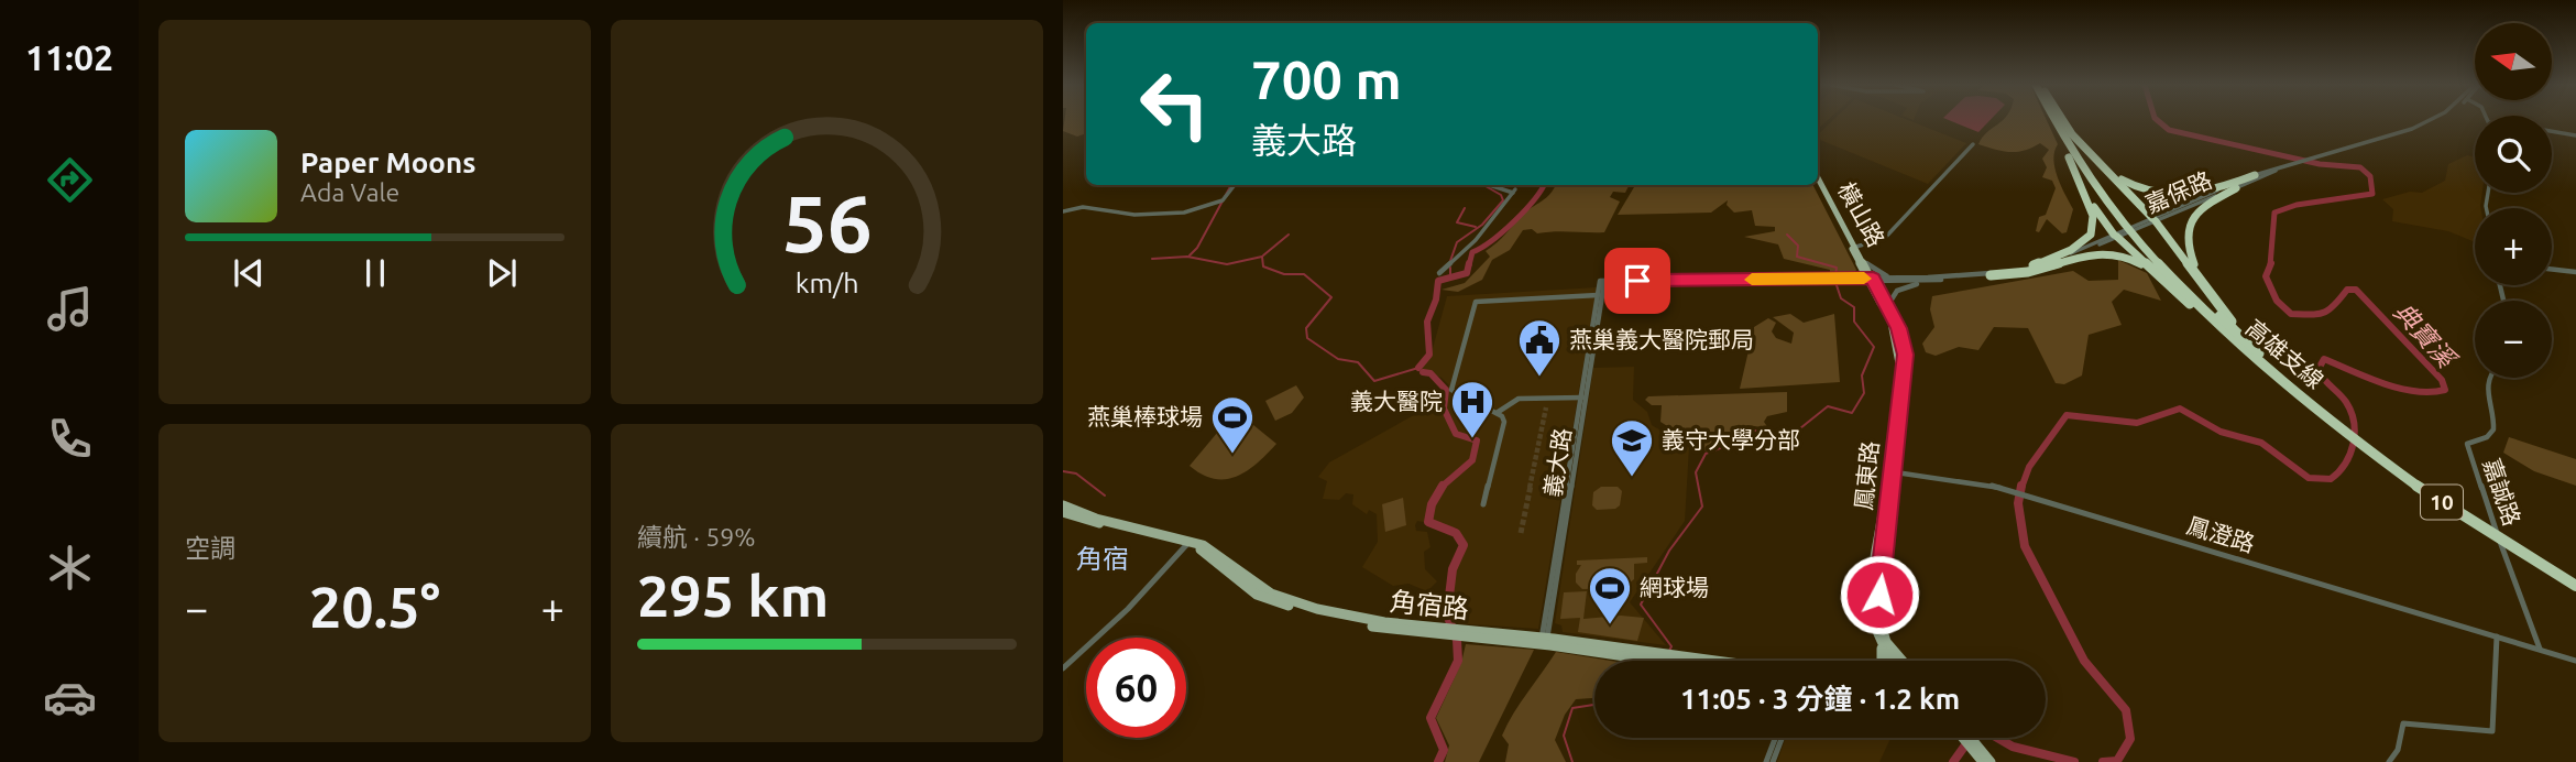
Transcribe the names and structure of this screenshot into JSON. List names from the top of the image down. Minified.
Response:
{"streets":{"highway":["高雄支線","10"],"main road":["橫山路","鳳東路","角宿路"],"street":["嘉保路","義大路","嘉誠路","鳳澄路"]},"crossings":[["嘉保路","橫山路"],["嘉保路","義大路"],["嘉保路","鳳東路"],["橫山路","義大路"],["橫山路","鳳東路"],["義大路","鳳東路"],["義大路","角宿路"],["鳳東路","鳳澄路"],["嘉誠路","鳳澄路"]],"districts":["角宿"],"water":["典寶溪"],"places":{"public building":["燕巢義大醫院郵局"],"hospital":["義大醫院"],"sports":["燕巢棒球場","網球場"],"school or university":["義守大學分部"]},"north":"left","page":{"tabs":"11:02","map_buttons":["+","−"],"turn":["700 m","義大路"],"song":["Paper Moons","Ada Vale"],"tile":["空調",["續航 · 59%","295 km"]],"heat":["−","20.5°","+"],"limit":"60","trip":"11:05 · 3 分鐘 · 1.2 km","gauge":["56","km/h"]}}
